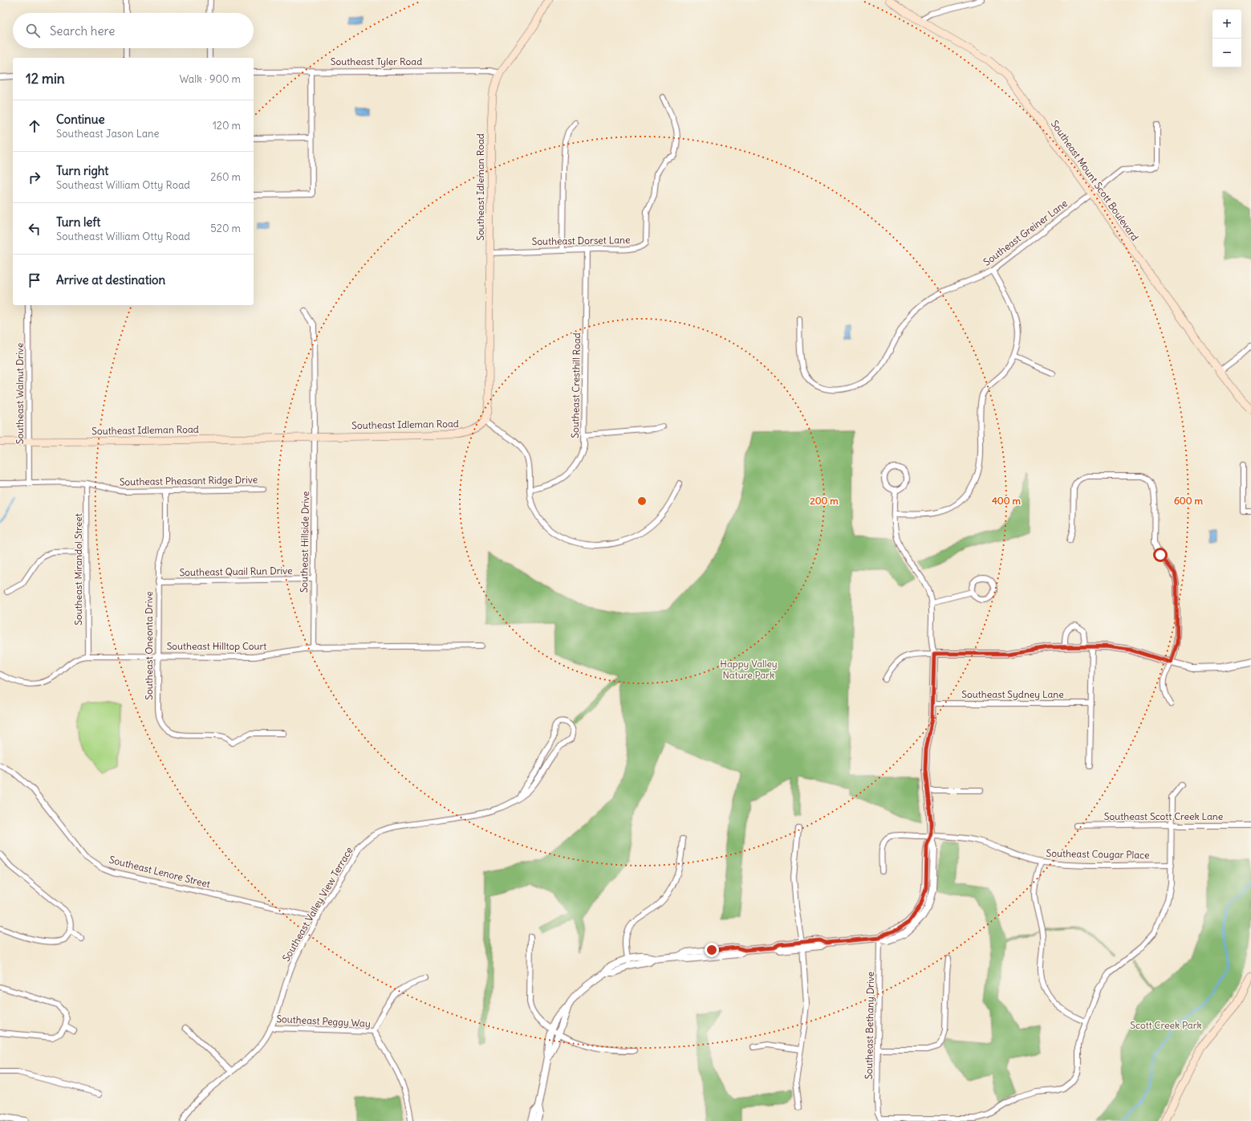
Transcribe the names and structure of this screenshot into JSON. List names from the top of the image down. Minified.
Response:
{"streets":{"main road":["Southeast Mount Scott Boulevard","Southeast Idleman Road"],"street":["Southeast Tyler Road","Southeast Greiner Lane","Southeast Dorset Lane","Southeast Cresthill Road","Southeast Walnut Drive","Southeast Pheasant Ridge Drive","Southeast Hillside Drive","Southeast Mirandol Street","Southeast Quail Run Drive","Southeast Oneonta Drive","Southeast Hilltop Court","Southeast Sydney Lane","Southeast Scott Creek Lane","Southeast Cougar Place","Southeast Lenore Street","Southeast Valley View Terrace","Southeast Peggy Way","Southeast Bethany Drive"]},"crossings":[["Southeast Tyler Road","Southeast Idleman Road"],["Southeast Mount Scott Boulevard","Southeast Greiner Lane"],["Southeast Idleman Road","Southeast Dorset Lane"],["Southeast Idleman Road","Southeast Walnut Drive"],["Southeast Idleman Road","Southeast Hillside Drive"],["Southeast Dorset Lane","Southeast Cresthill Road"],["Southeast Walnut Drive","Southeast Pheasant Ridge Drive"],["Southeast Pheasant Ridge Drive","Southeast Mirandol Street"],["Southeast Pheasant Ridge Drive","Southeast Oneonta Drive"],["Southeast Hillside Drive","Southeast Quail Run Drive"],["Southeast Hillside Drive","Southeast Hilltop Court"],["Southeast Mirandol Street","Southeast Hilltop Court"],["Southeast Quail Run Drive","Southeast Oneonta Drive"],["Southeast Oneonta Drive","Southeast Hilltop Court"],["Southeast Lenore Street","Southeast Valley View Terrace"],["Southeast Valley View Terrace","Southeast Peggy Way"]],"parks":["Happy Valley Nature Park","Scott Creek Park"],"page":{"map_buttons":["+","−"],"search":"Search here","heading":["12 min","Walk · 900 m"],"list":[["Continue","Southeast Jason Lane","120 m"],["Turn right","Southeast William Otty Road","260 m"],["Turn left","Southeast William Otty Road","520 m"],"Arrive at destination"]},"rings":["200 m","400 m","600 m"]}
